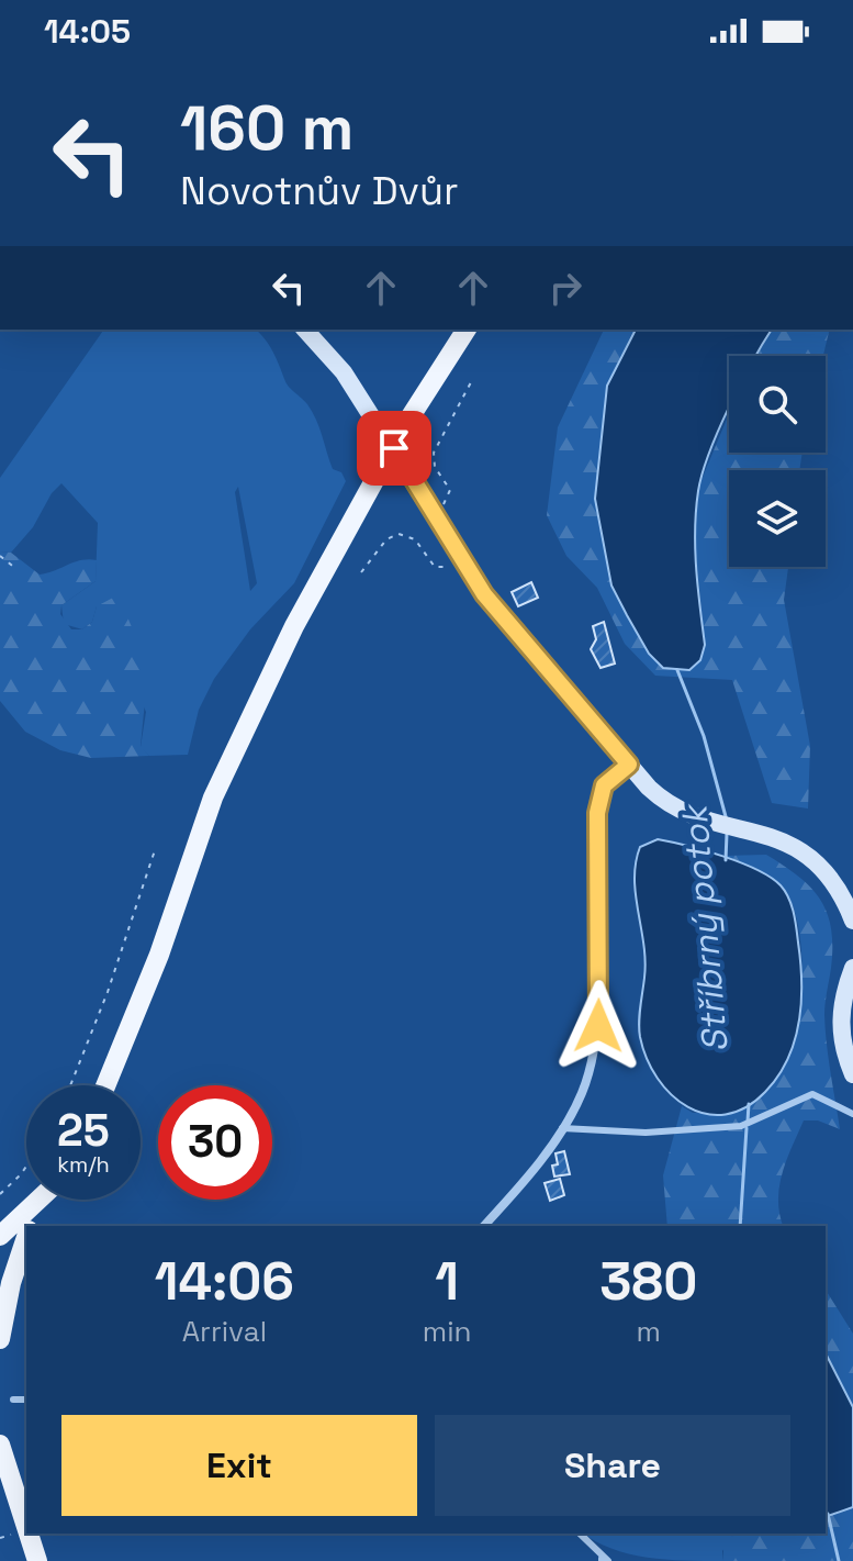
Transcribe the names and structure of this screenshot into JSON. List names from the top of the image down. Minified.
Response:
{"water":["Stříbrný potok"],"page":{"status":"14:05","turn":["160 m","Novotnův Dvůr"],"speed":"25 km/h","limit":"30","eta":["14:06","Arrival","1","min","380","m"],"buttons":["Exit","Share"]}}
